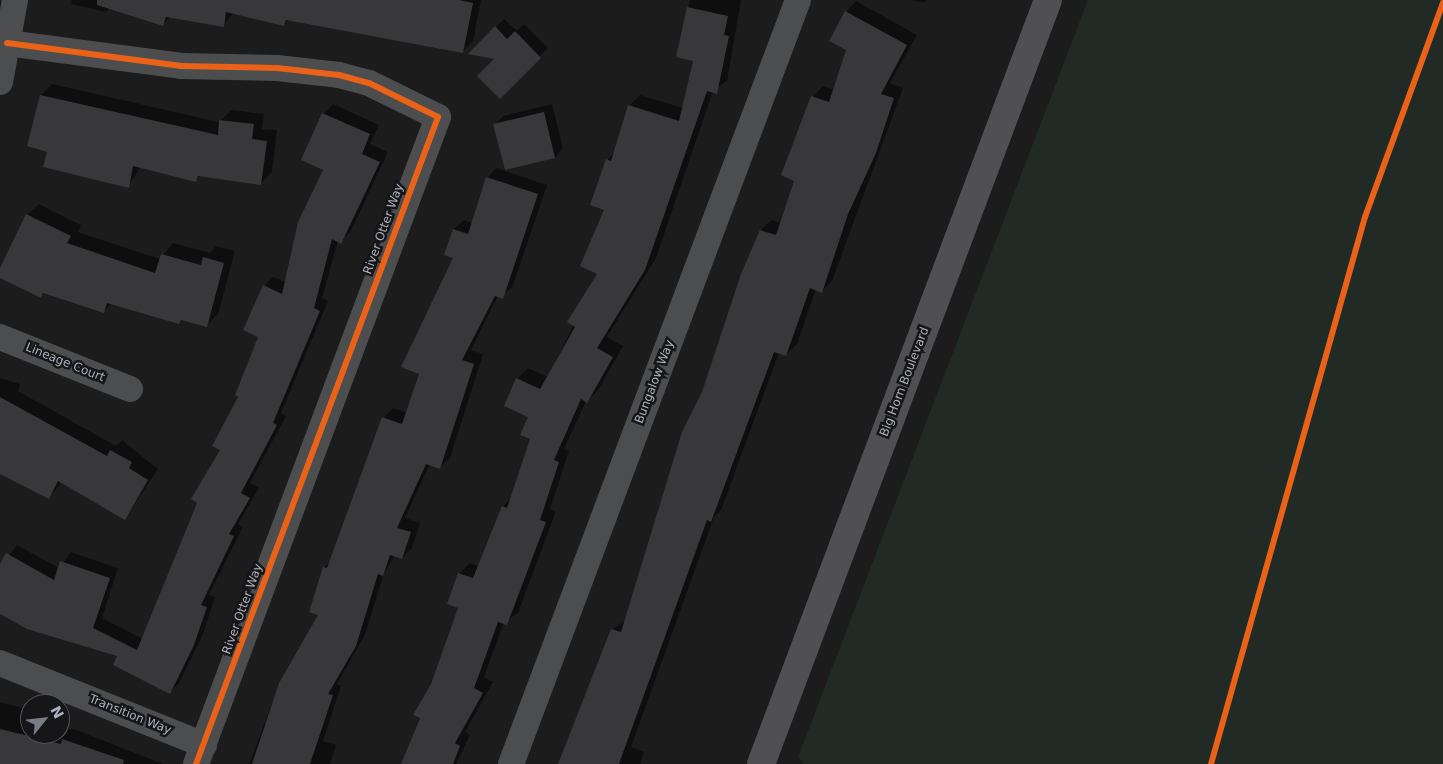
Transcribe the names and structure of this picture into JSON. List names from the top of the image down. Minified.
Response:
{"streets":{"main road":["Big Horn Boulevard"],"street":["River Otter Way","Lineage Court","Bungalow Way","Transition Way"]},"crossings":[["River Otter Way","Transition Way"]],"north":"top right"}
